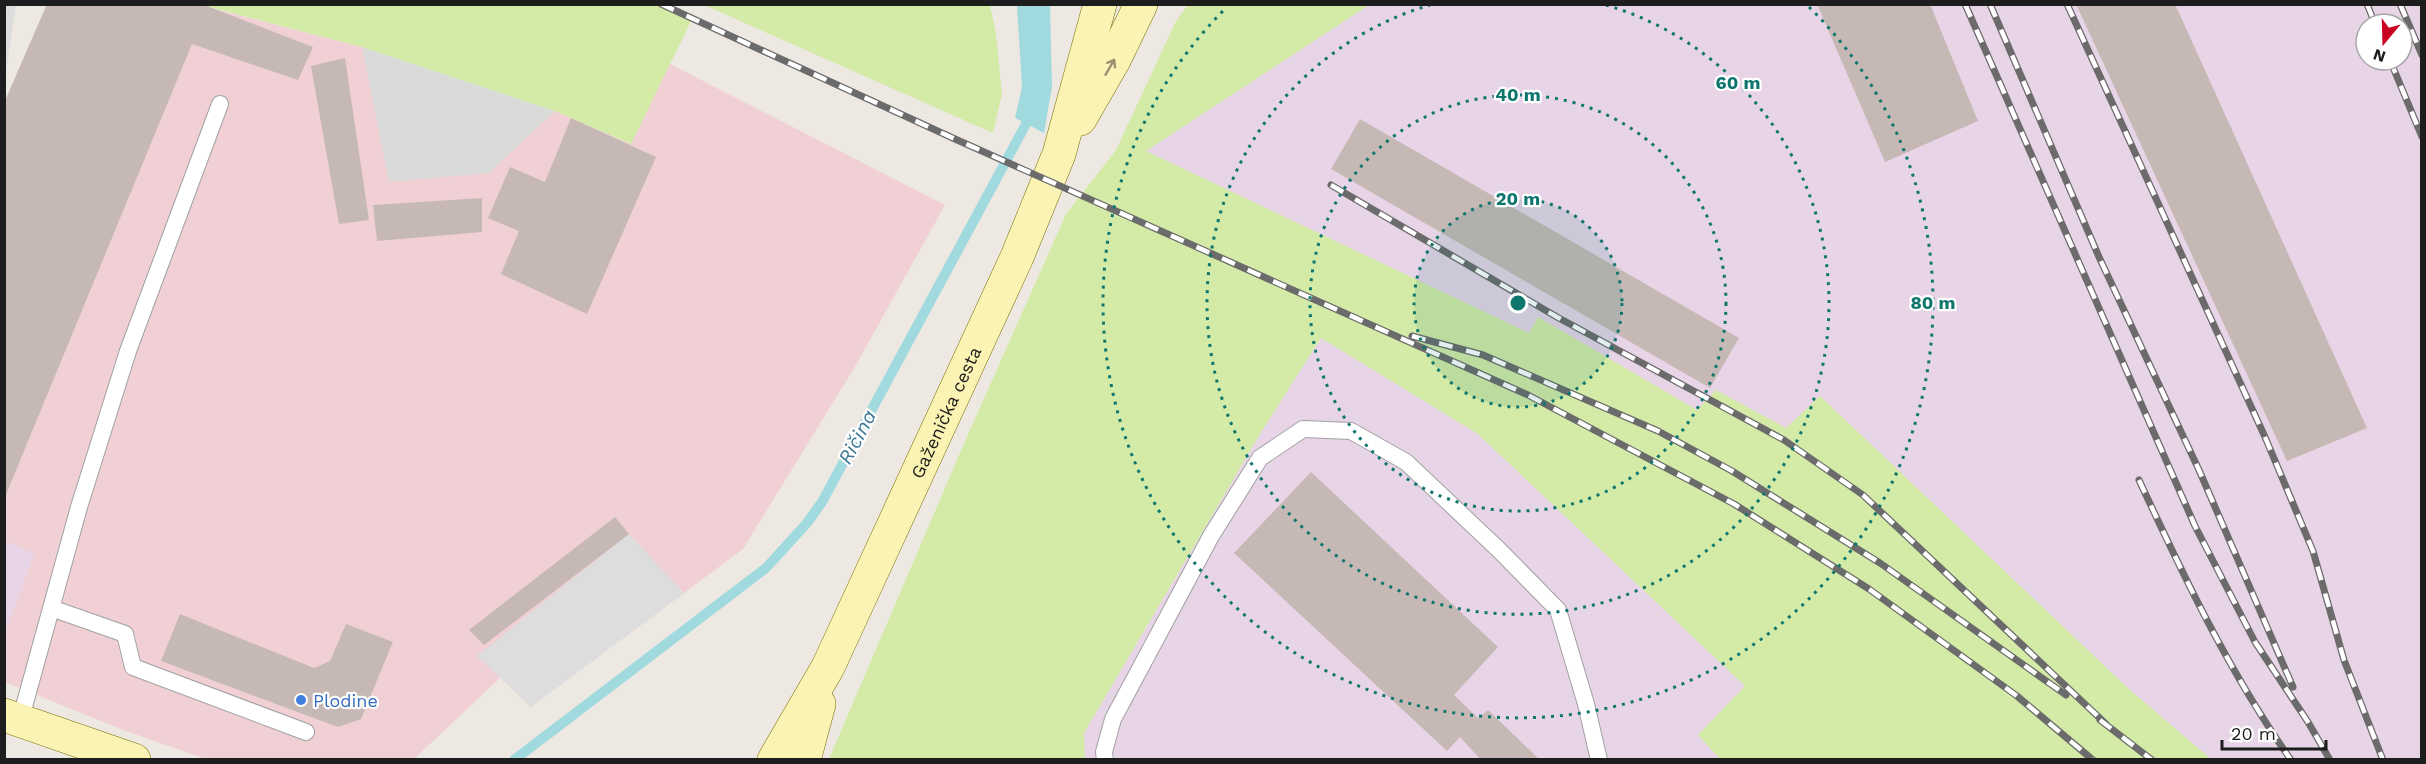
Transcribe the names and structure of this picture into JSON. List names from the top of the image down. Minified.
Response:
{"streets":{"main road":["Gaženička cesta"]},"water":["Ričina"],"places":["Plodine"],"scale_bar":"20 m","north":"bottom","rings":["60 m","40 m","20 m","80 m"]}
